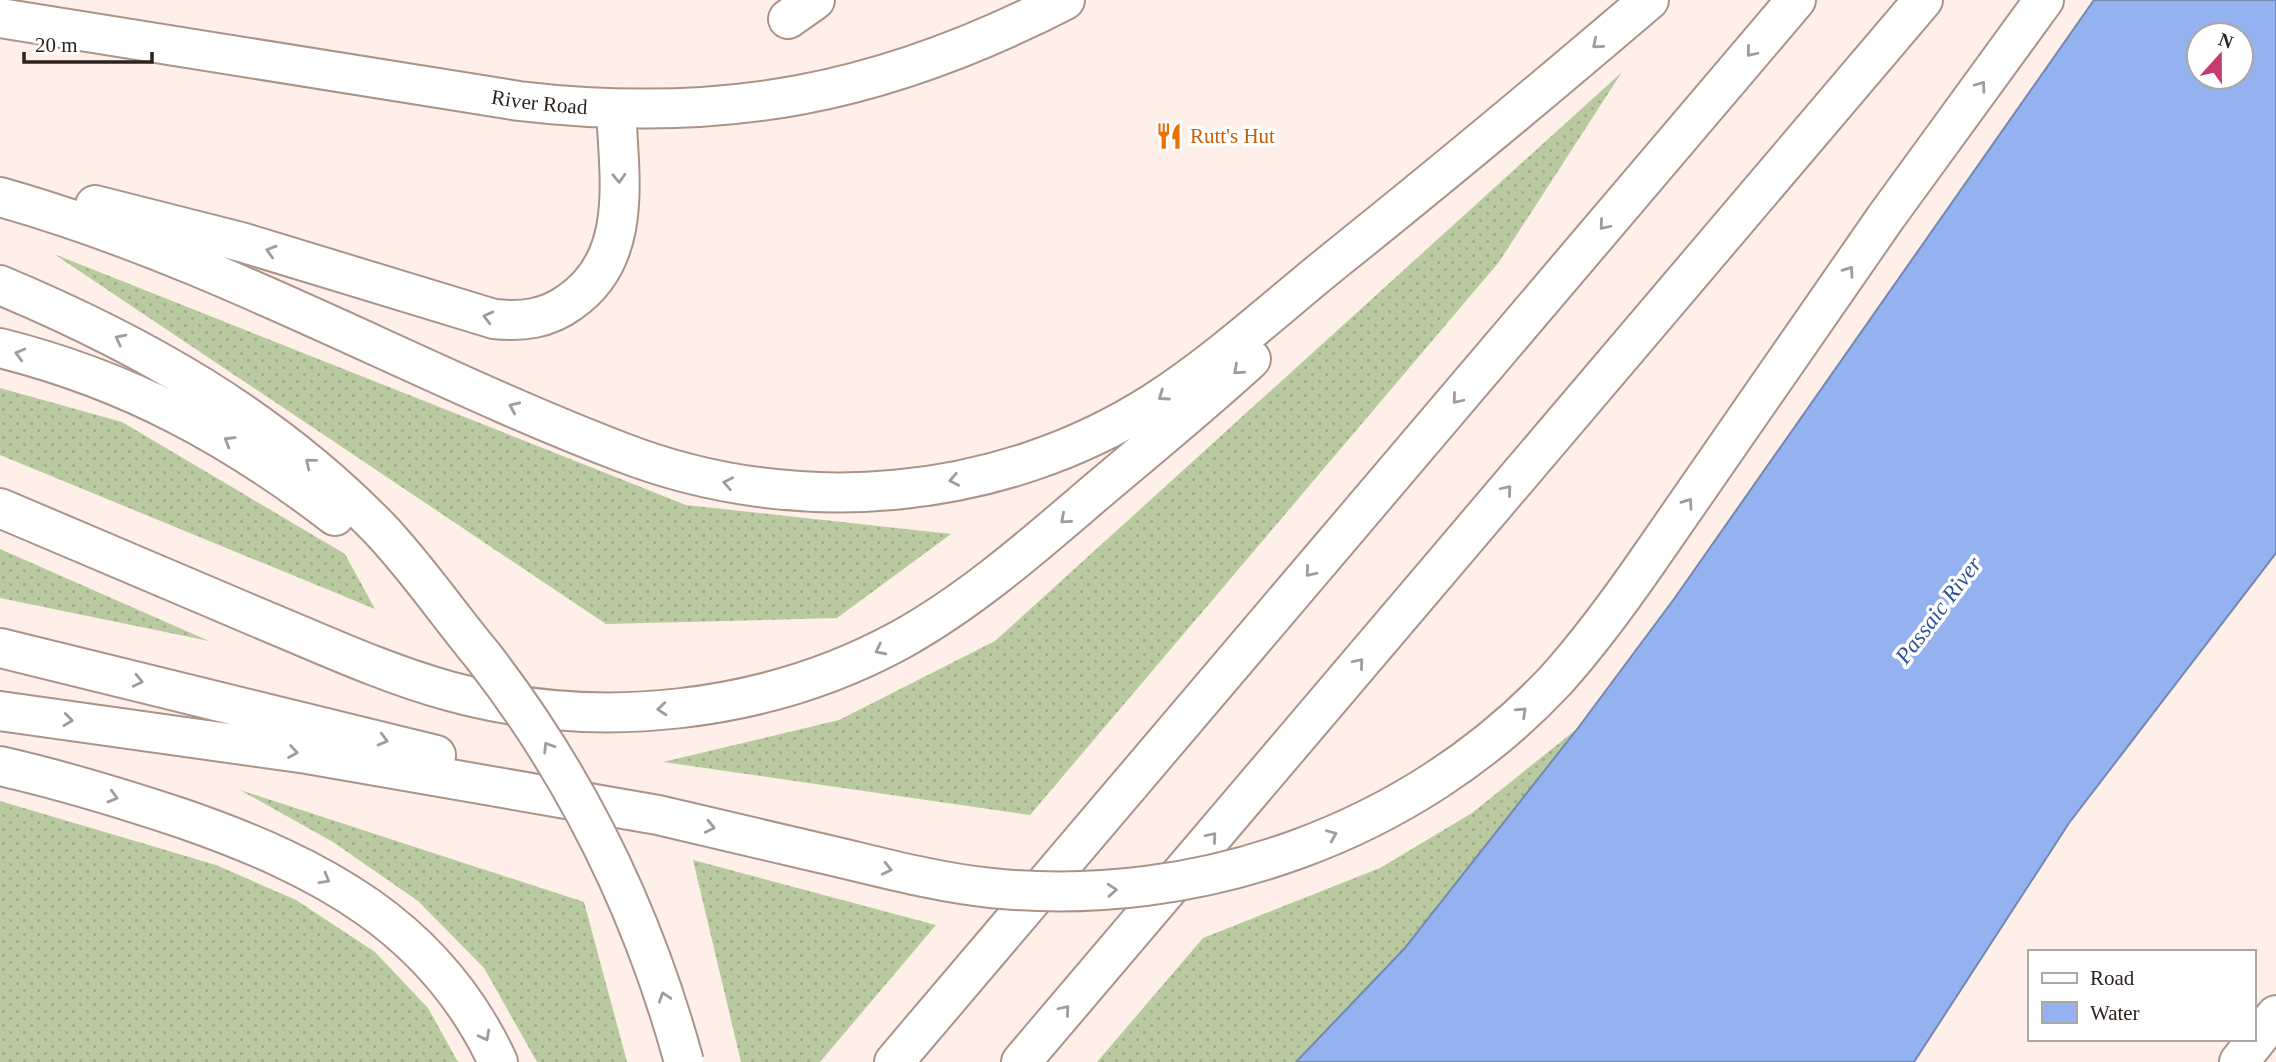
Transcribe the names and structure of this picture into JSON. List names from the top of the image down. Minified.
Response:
{"streets":{"main road":["River Road"]},"water":["Passaic River"],"places":{"restaurant":["Rutt's Hut"]},"legend":["Road","Water"],"scale_bar":"20 m","north":"top"}
